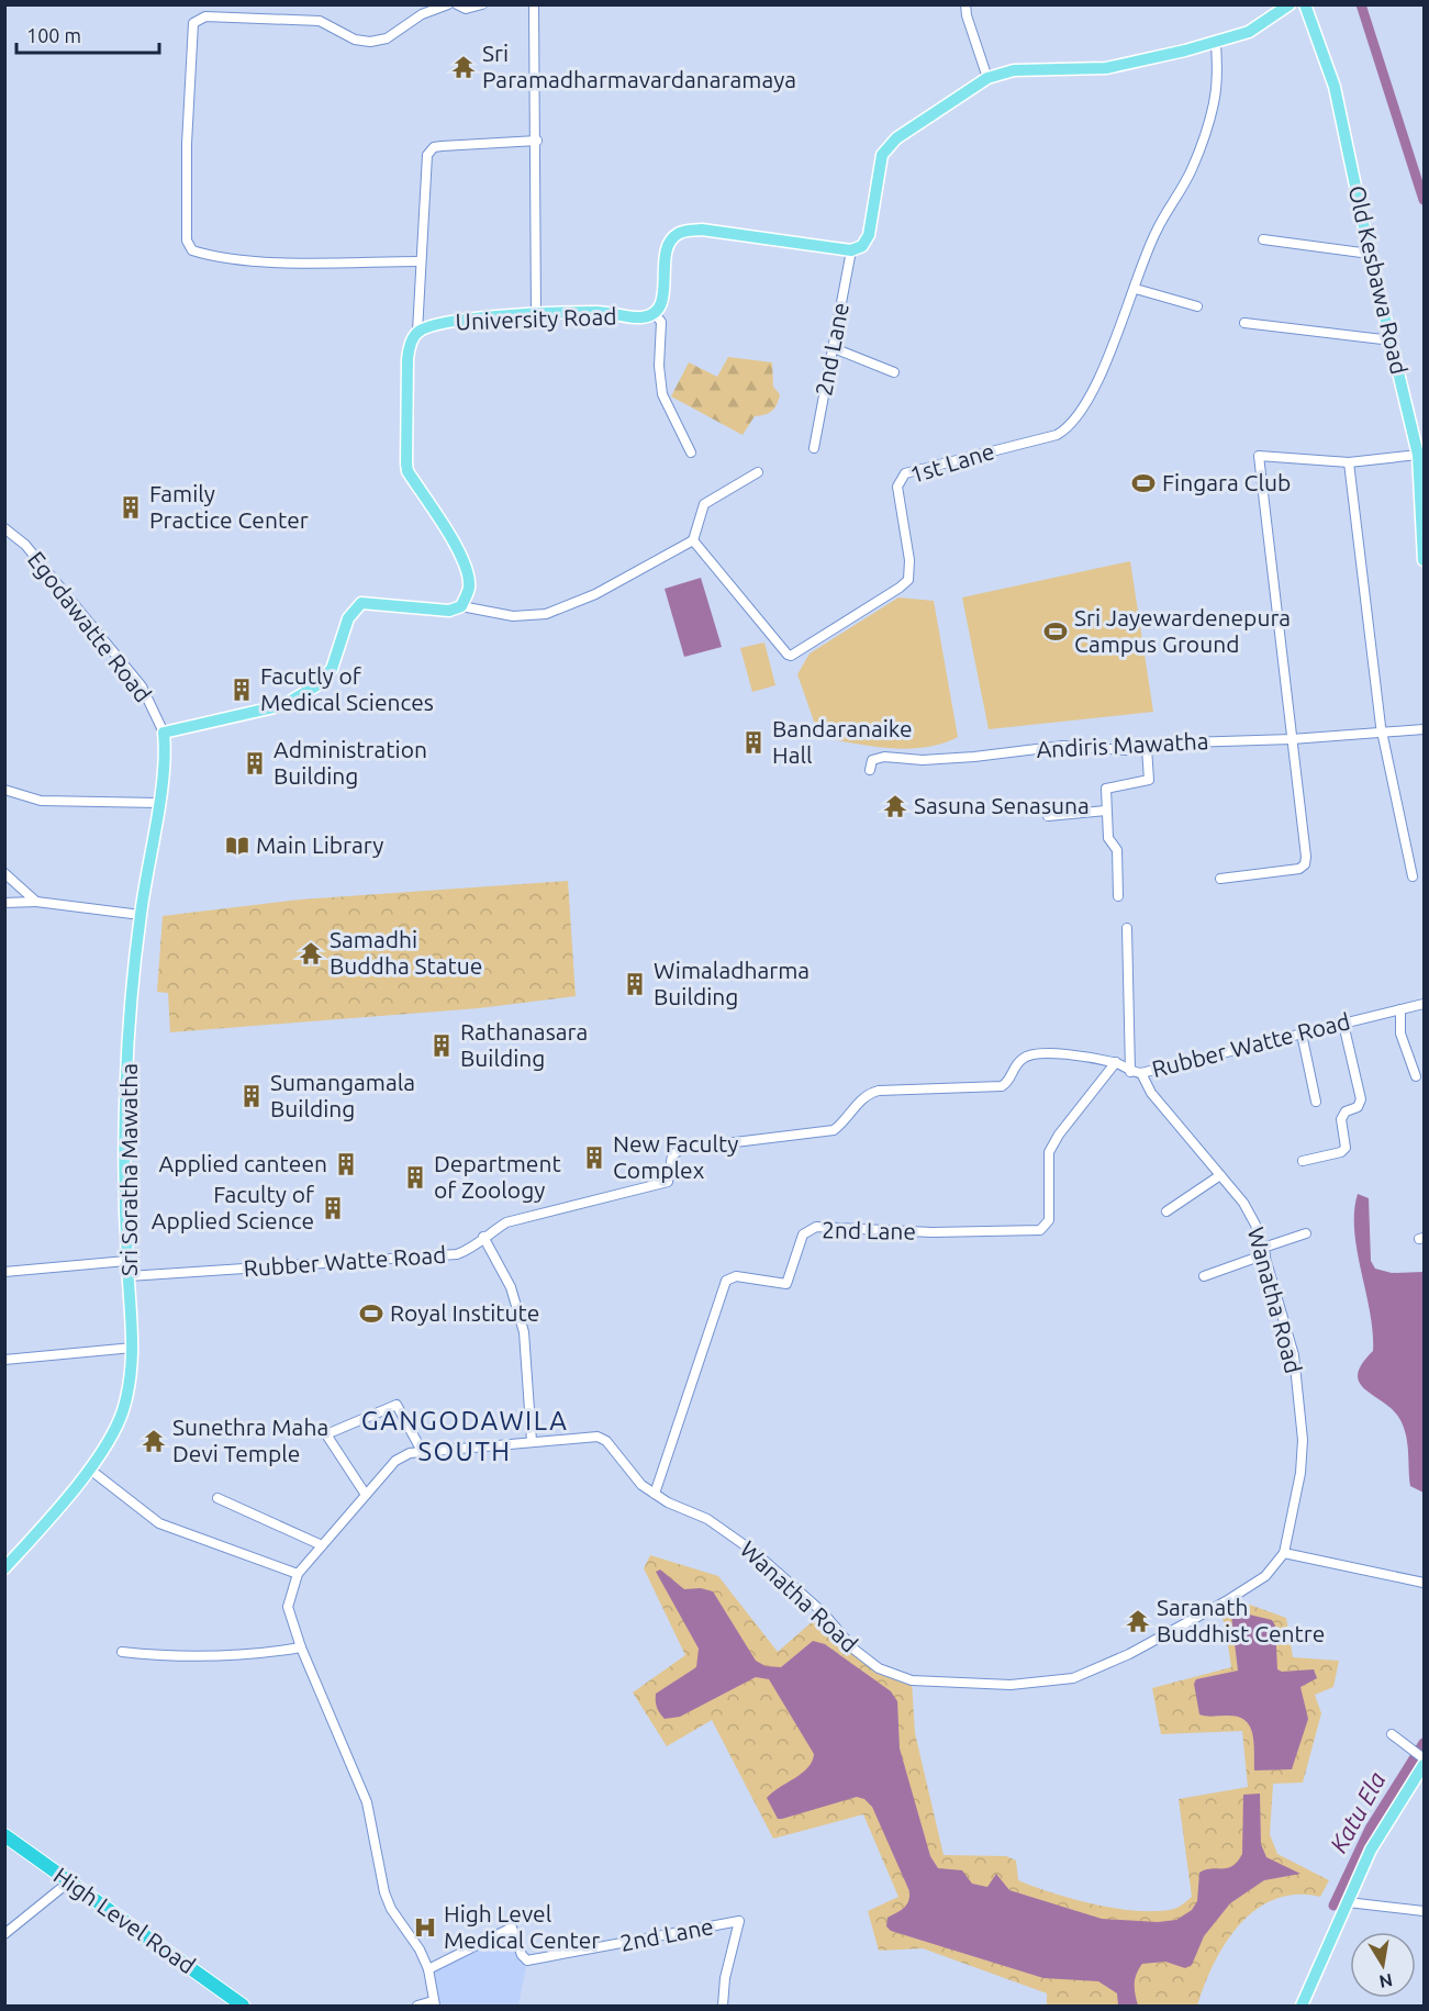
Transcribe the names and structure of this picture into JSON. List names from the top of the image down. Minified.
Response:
{"streets":{"highway":["High Level Road"],"main road":["Old Kesbawa Road","University Road","Sri Soratha Mawatha"],"street":["2nd Lane","1st Lane","Egodawatte Road","Andiris Mawatha","Rubber Watte Road","Wanatha Road"]},"crossings":[["2nd Lane","Rubber Watte Road"],["2nd Lane","Wanatha Road"],["Egodawatte Road","Sri Soratha Mawatha"],["Rubber Watte Road","Sri Soratha Mawatha"],["Rubber Watte Road","Wanatha Road"]],"districts":["GANGODAWILA SOUTH"],"water":["Katu Ela"],"places":{"temple":["Sri Paramadharmavardanaramaya","Sasuna Senasuna","Samadhi Buddha Statue","Sunethra Maha Devi Temple","Saranath Buddhist Centre"],"sports":["Fingara Club","Sri Jayewardenepura Campus Ground","Royal Institute"],"building":["Family Practice Center","Facutly of Medical Sciences","Bandaranaike Hall","Administration Building","Wimaladharma Building","Rathanasara Building","Sumangamala Building","New Faculty Complex","Applied canteen","Department of Zoology","Faculty of Applied Science"],"library":["Main Library"],"hospital":["High Level Medical Center"]},"scale_bar":"100 m","north":"bottom"}
